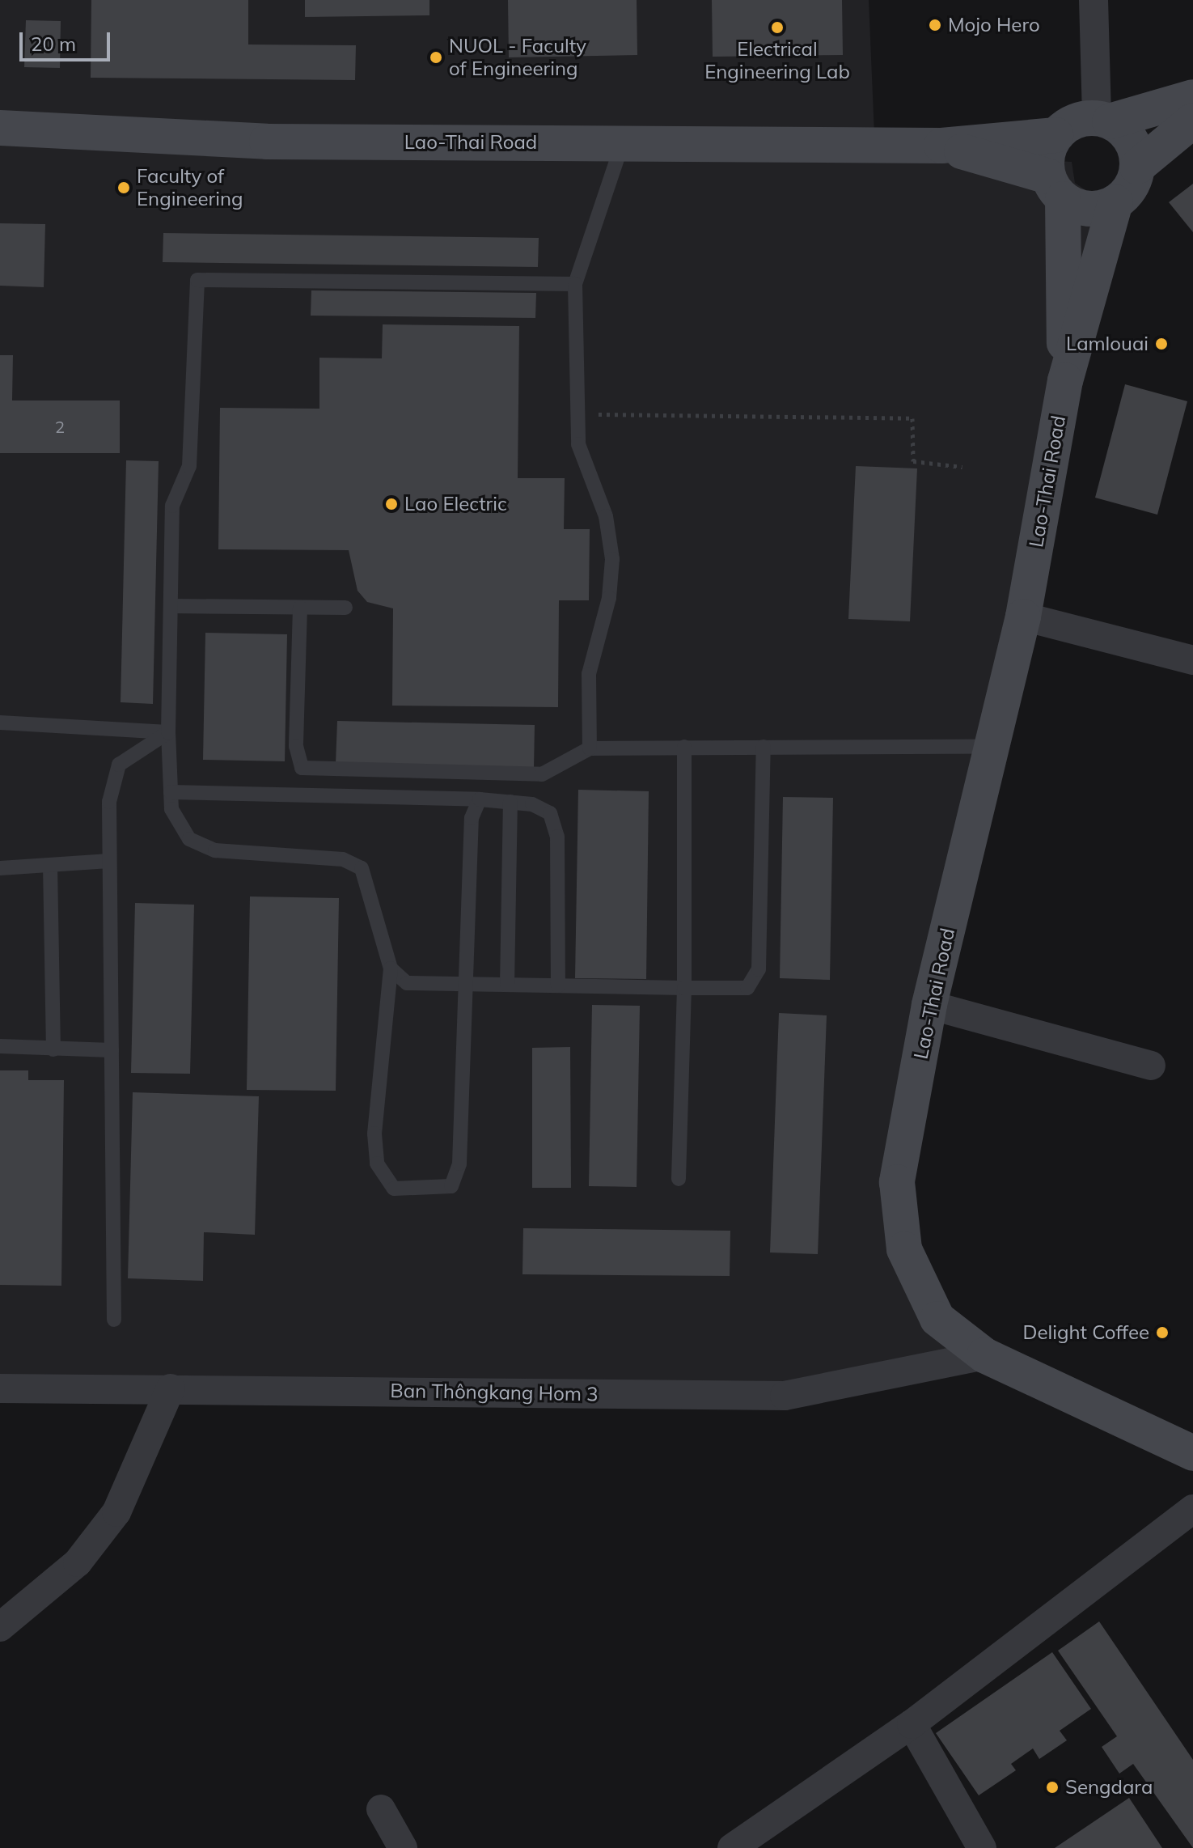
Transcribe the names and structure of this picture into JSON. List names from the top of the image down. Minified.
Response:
{"streets":{"street":["Lao-Thai Road","Ban Thôngkang Hom 3"]},"crossings":[["Lao-Thai Road","Ban Thôngkang Hom 3"]],"places":["Mojo Hero","Electrical Engineering Lab","NUOL - Faculty of Engineering","Faculty of Engineering","Lamlouai","Lao Electric","Delight Coffee","Sengdara"],"house_numbers":["2"],"scale_bar":"20 m"}
